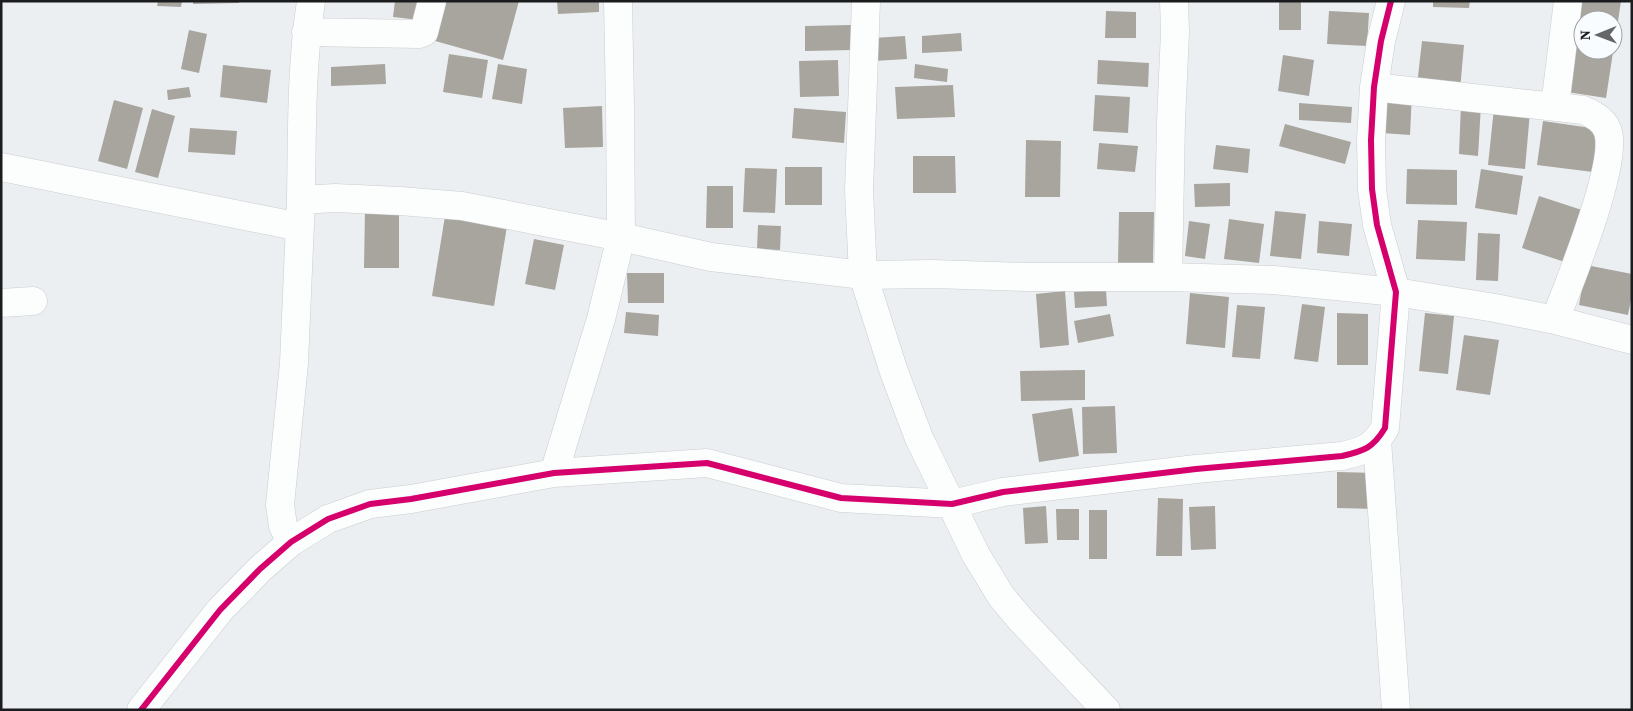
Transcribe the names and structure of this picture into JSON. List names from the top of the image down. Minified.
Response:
{"north":"left"}
